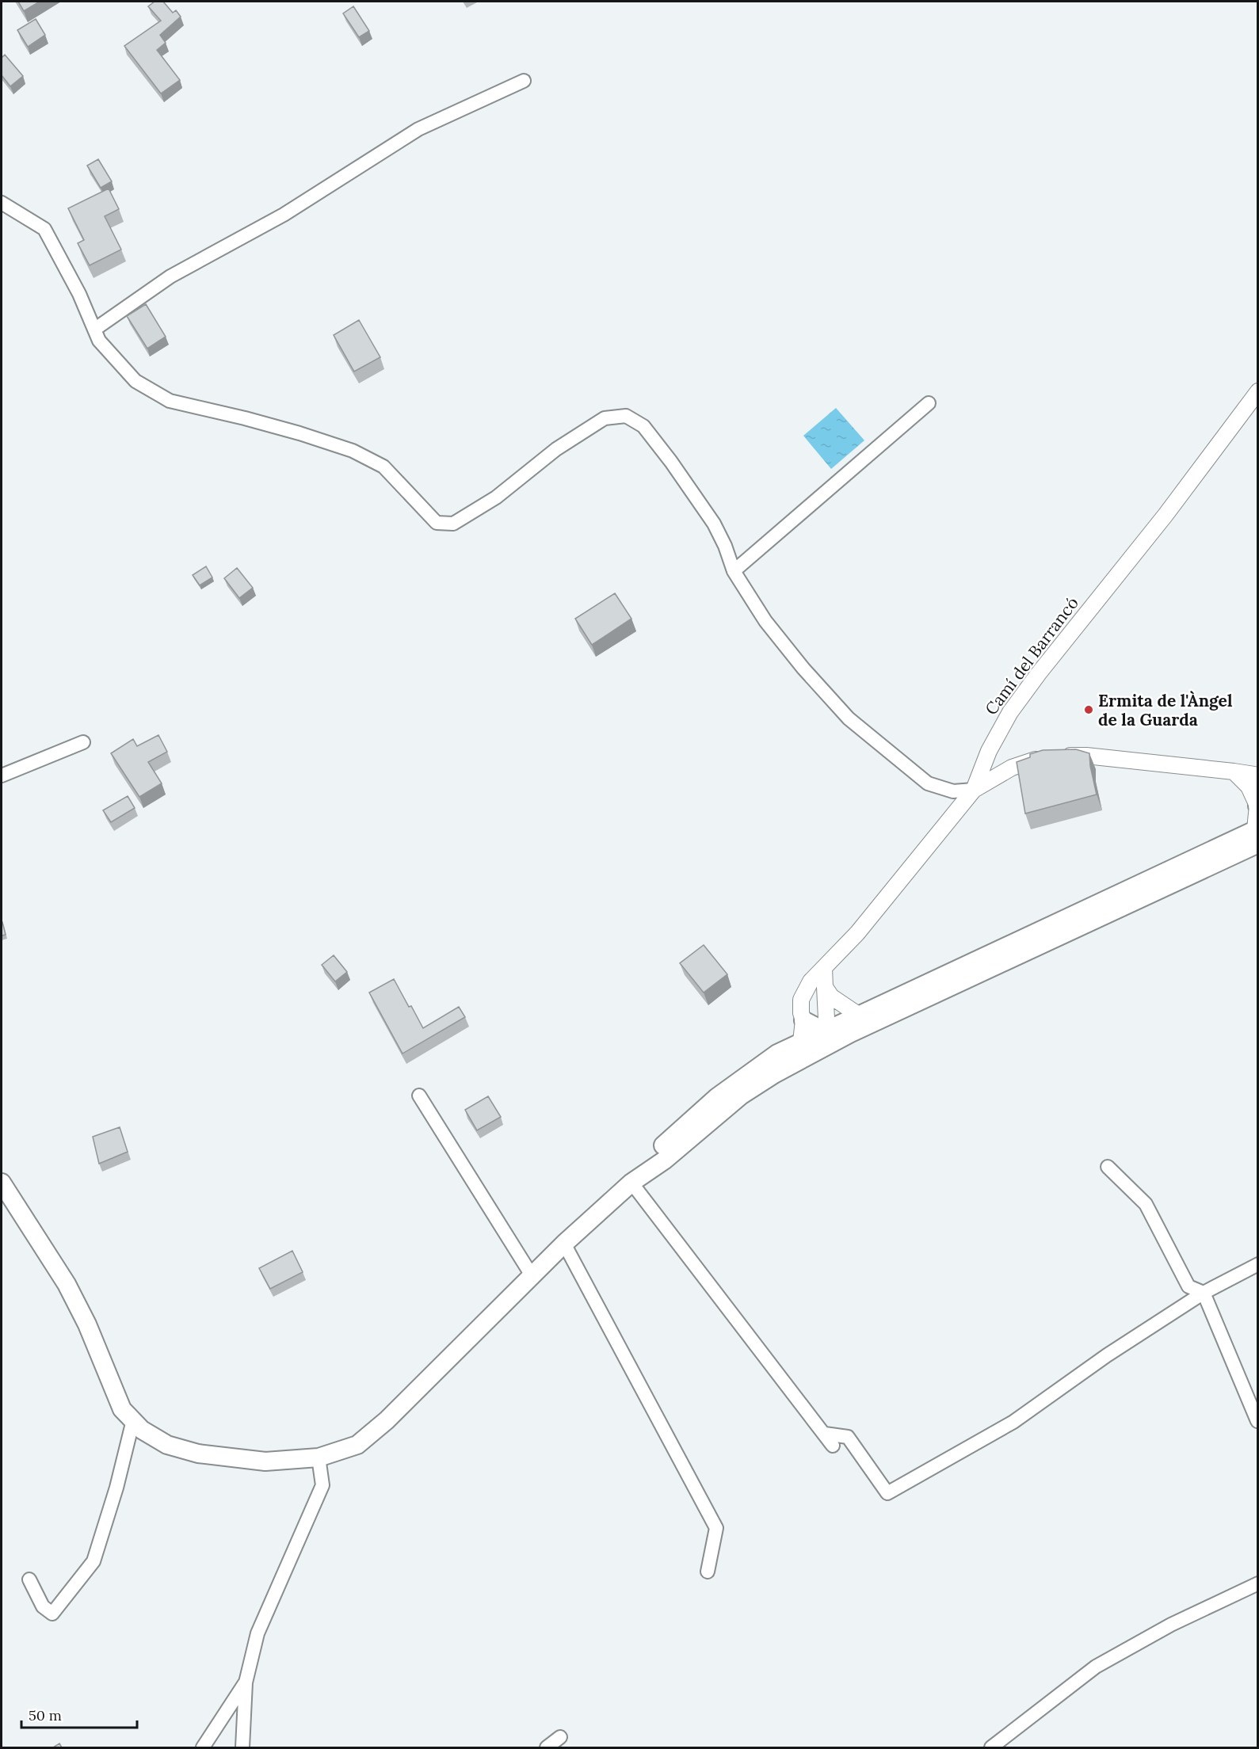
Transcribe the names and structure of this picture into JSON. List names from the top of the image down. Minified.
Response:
{"streets":{"street":["Camí del Barrancó"]},"places":["Ermita de l'Àngel de la Guarda"],"scale_bar":"50 m"}
